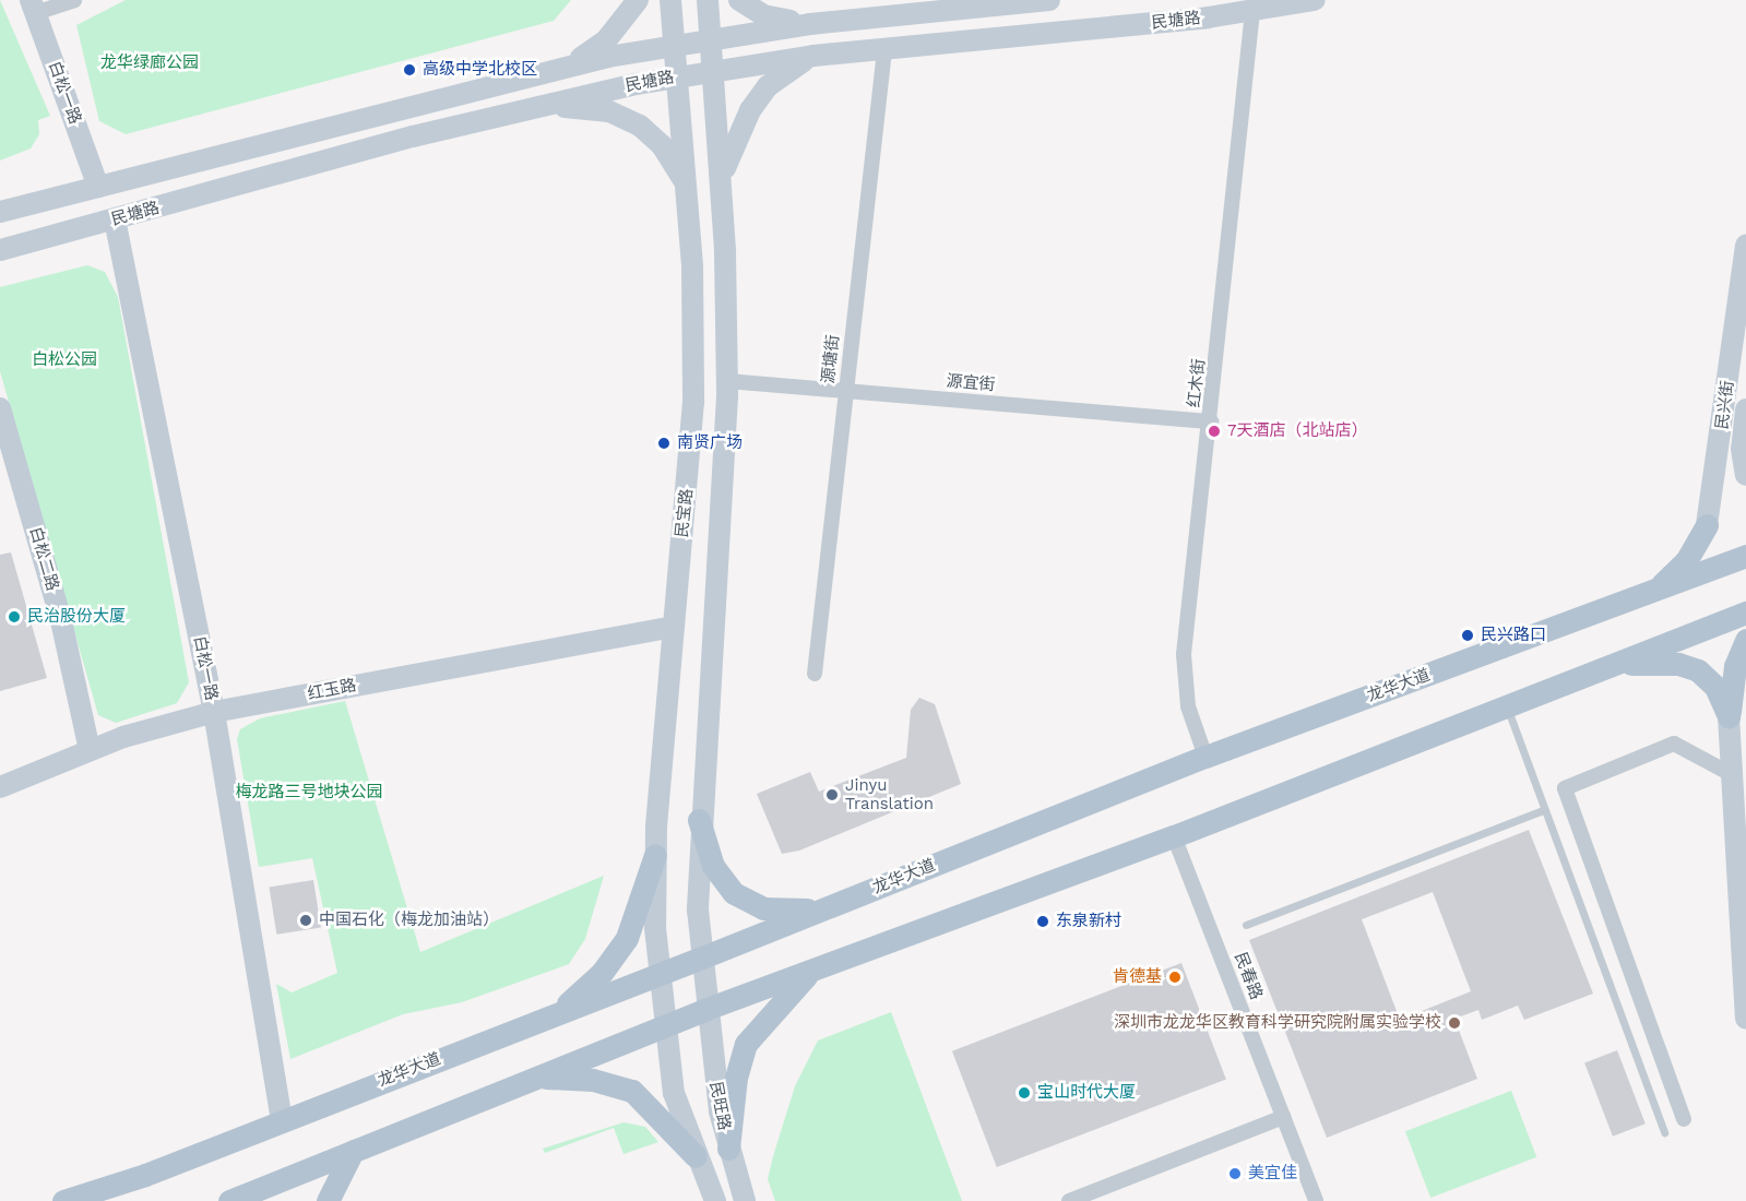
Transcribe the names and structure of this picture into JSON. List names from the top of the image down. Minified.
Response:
{"streets":{"main road":["民塘路","白松一路","民兴街","民宝路","白松二路","龙华大道","红玉路","民旺路"],"street":["源塘街","源宜街","红木街","民春路"]},"crossings":[["民塘路","白松一路"],["民塘路","源塘街"],["民塘路","红木街"],["民塘路","民宝路"],["白松一路","龙华大道"],["白松一路","红玉路"],["源塘街","源宜街"],["源宜街","红木街"],["红木街","龙华大道"],["民宝路","龙华大道"],["民宝路","红玉路"],["白松二路","红玉路"]],"parks":["龙华绿廊公园","白松公园","梅龙路三号地块公园"],"places":["高级中学北校区","7天酒店（北站店）","南贤广场","民治股份大厦","民兴路口","Jinyu Translation","中国石化（梅龙加油站）","东泉新村","肯德基","深圳市龙龙华区教育科学研究院附属实验学校","宝山时代大厦","美宜佳"]}
